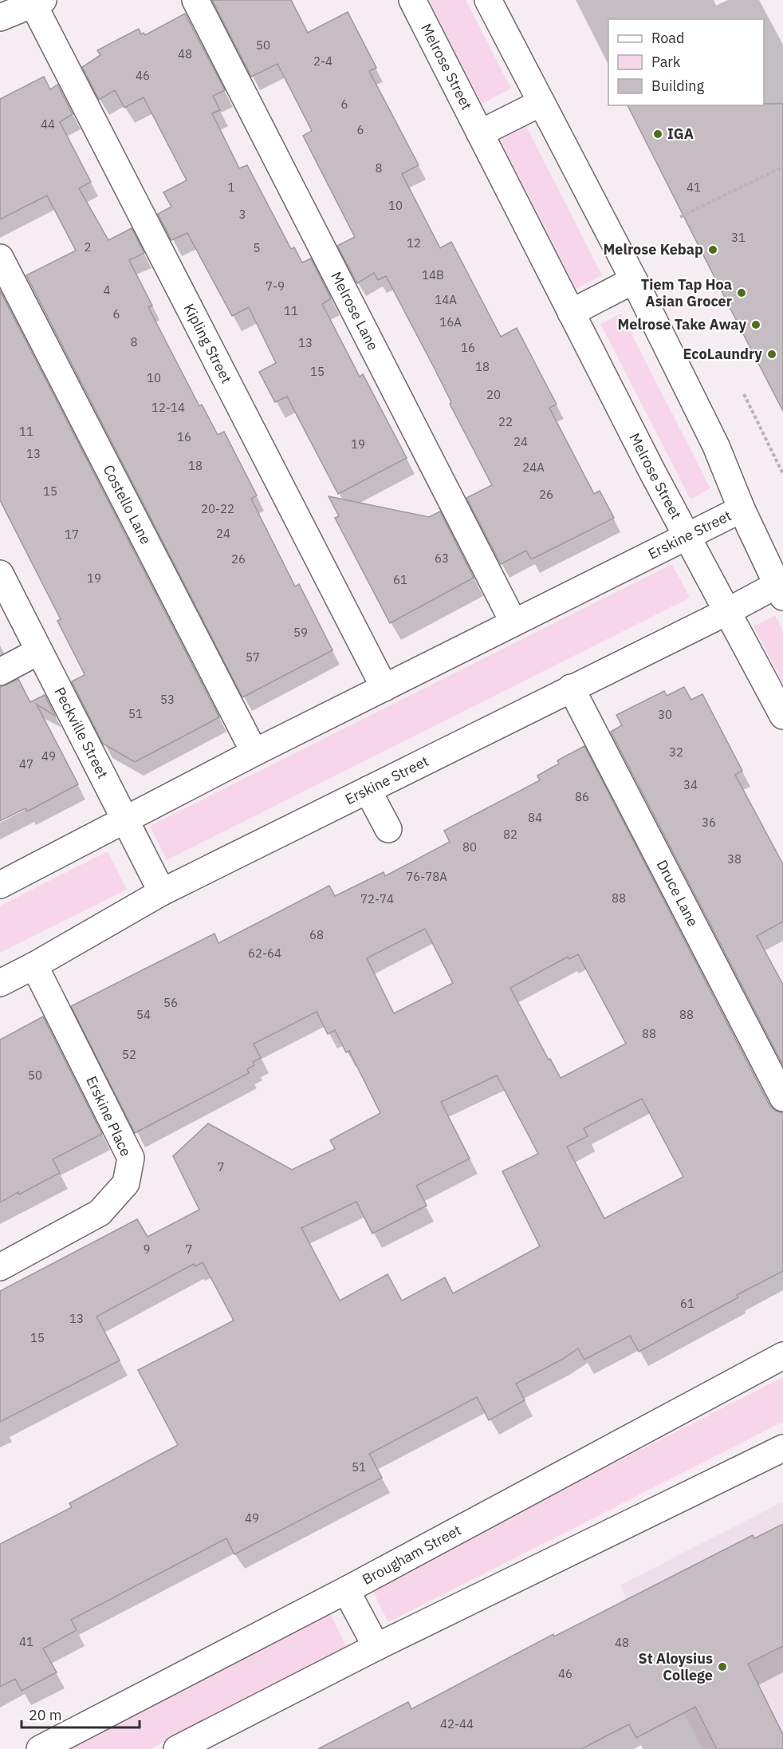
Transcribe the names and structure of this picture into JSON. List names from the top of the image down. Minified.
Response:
{"streets":{"street":["Melrose Street","Melrose Lane","Kipling Street","Costello Lane","Erskine Street","Peckville Street","Druce Lane","Erskine Place","Brougham Street"]},"crossings":[["Melrose Street","Erskine Street"],["Melrose Lane","Erskine Street"],["Kipling Street","Erskine Street"],["Costello Lane","Erskine Street"],["Erskine Street","Peckville Street"],["Erskine Street","Druce Lane"],["Erskine Street","Erskine Place"]],"places":["IGA","Melrose Kebap","Tiem Tap Hoa Asian Grocer","Melrose Take Away","EcoLaundry","St Aloysius College"],"house_numbers":["50","48","2-4","46","6","44","6","8","1","41","10","3","31","12","2","5","14B","7-9","4","14A","11","6","16A","8","13","16","18","15","10","20","12-14","22","11","16","24","19","13","18","24A","15","26","20-22","24","17","63","26","19","61","59","57","53","51","30","32","49","47","34","86","84","36","82","80","38","76-78A","88","72-74","68","62-64","56","54","88","88","52","50","7","9","7","61","13","15","51","49","41","48","46","42-44"],"legend":["Road","Park","Building"],"scale_bar":"20 m"}
